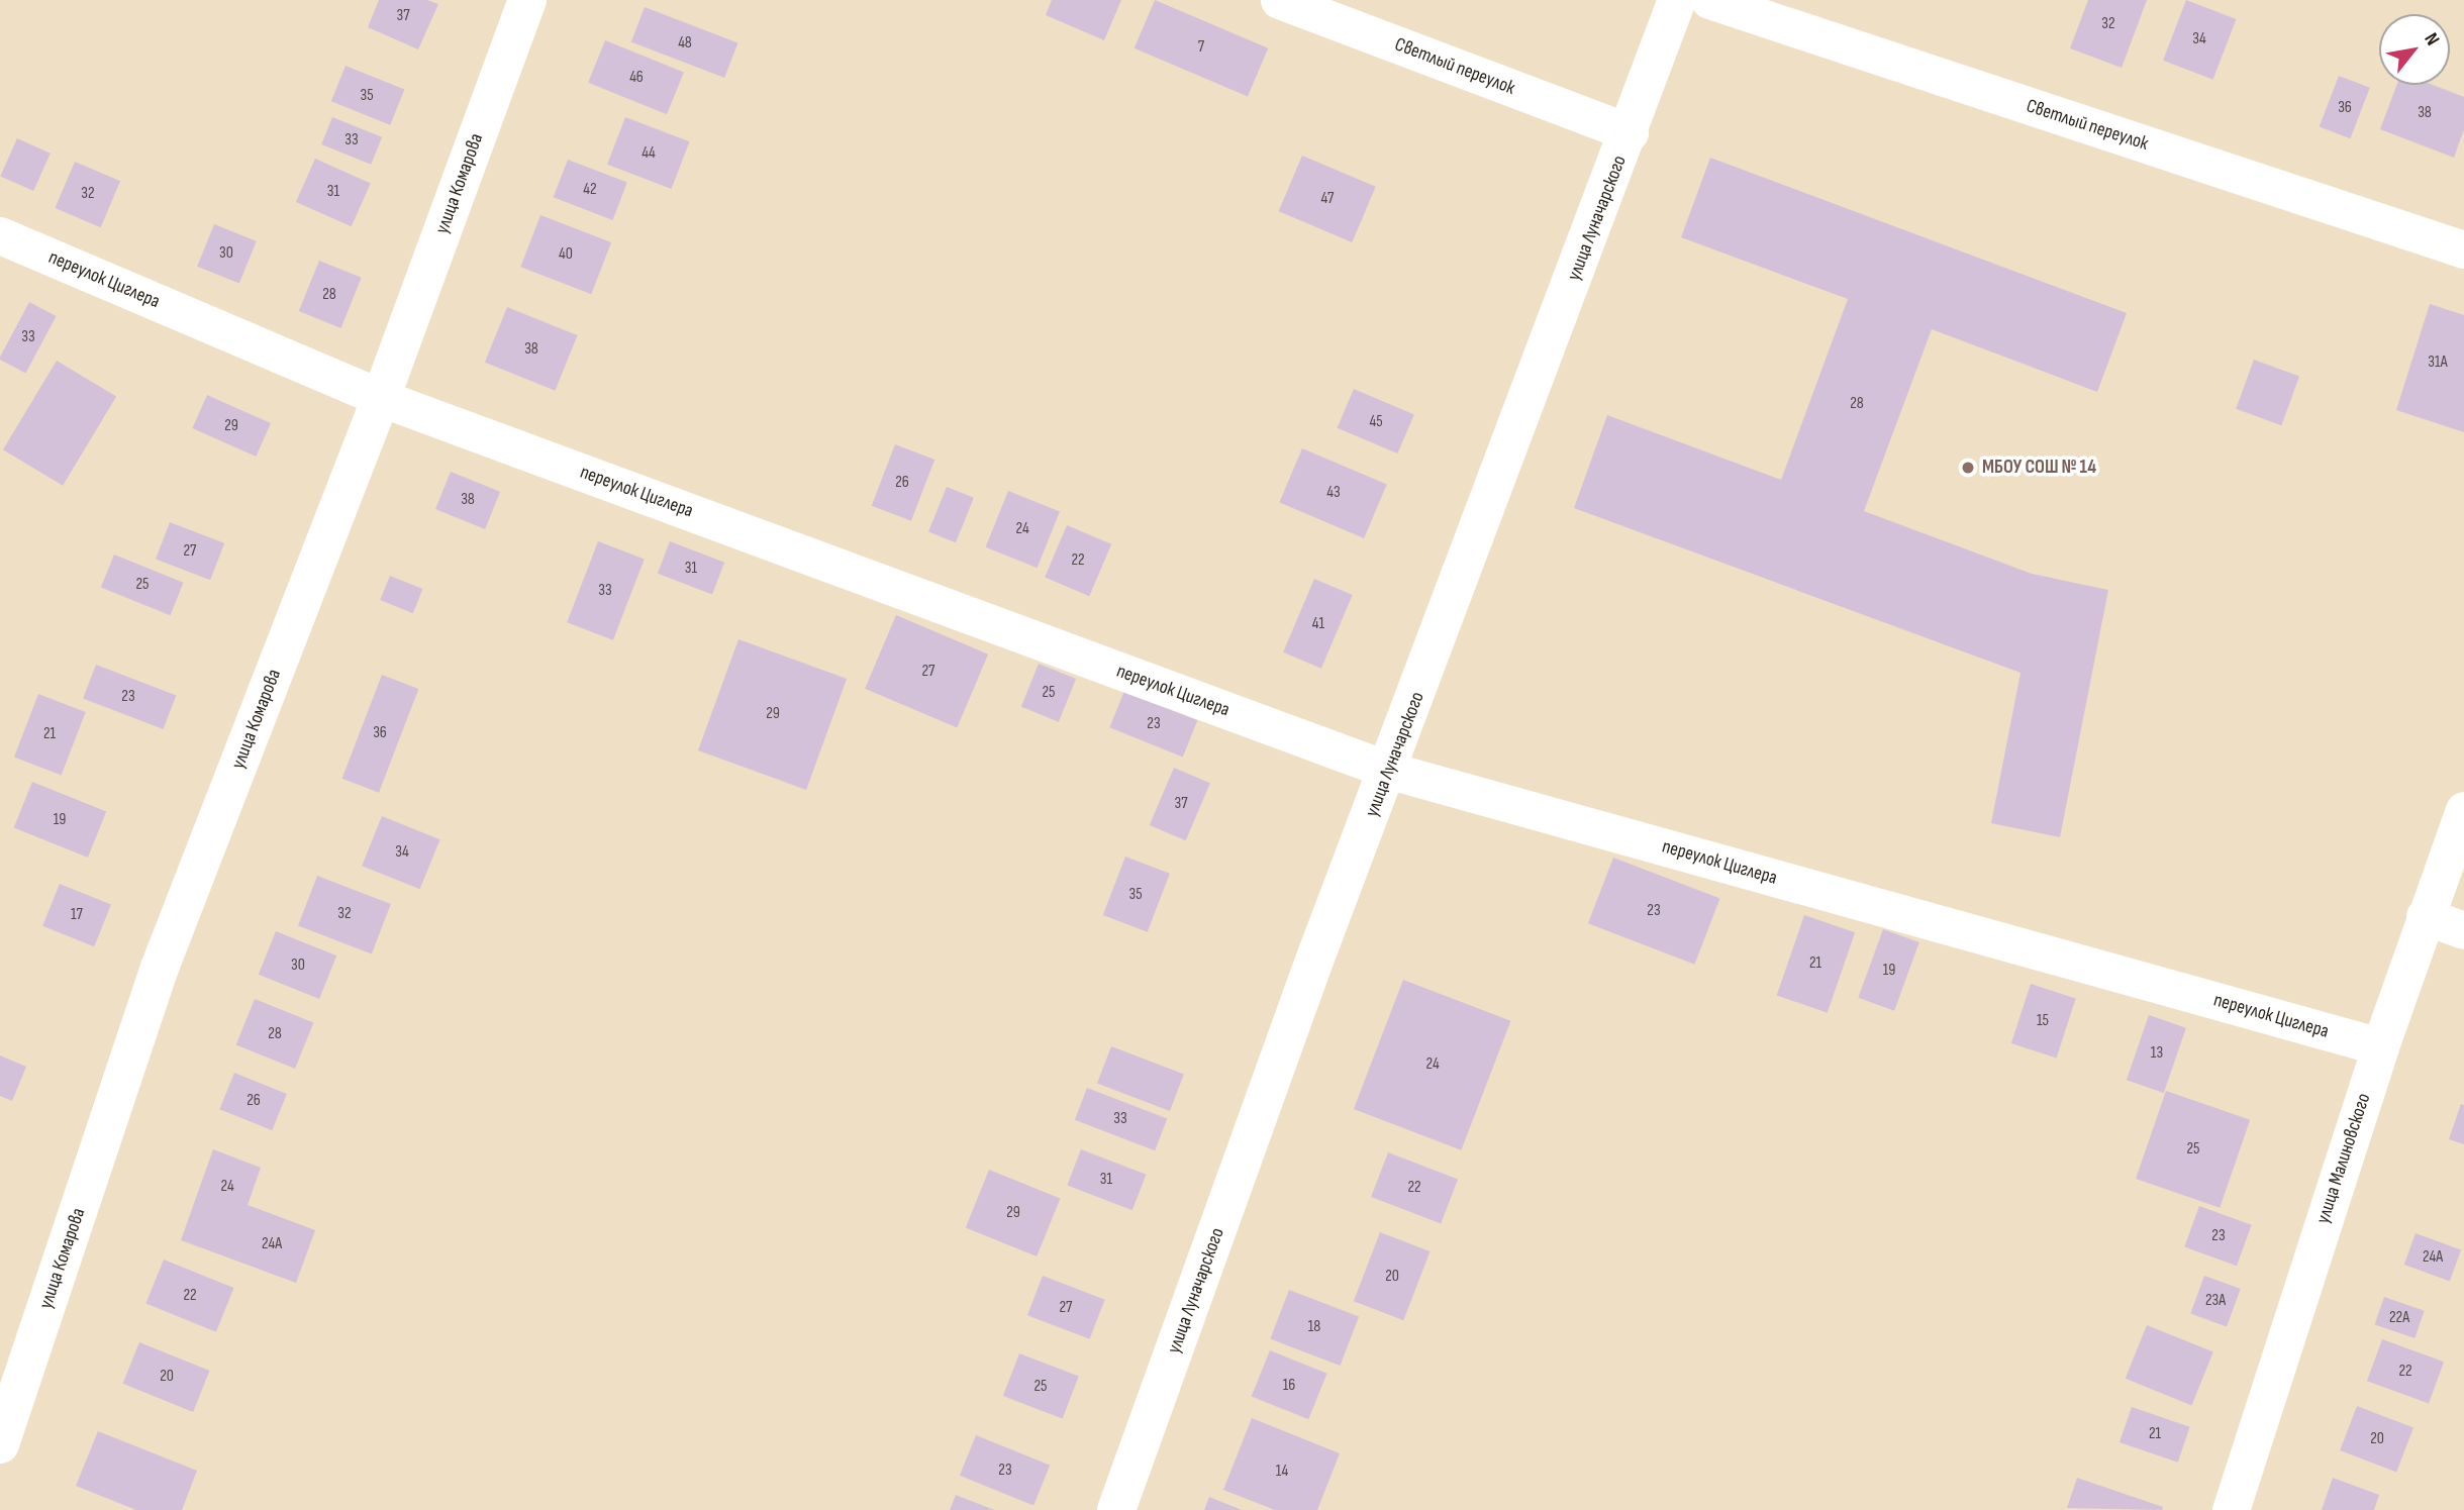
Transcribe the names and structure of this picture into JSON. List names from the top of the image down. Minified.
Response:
{"streets":{"street":["Светлый переулок","улица Комарова","улица Луначарского","переулок Циглера","улица Малиновского"]},"crossings":[["Светлый переулок","улица Луначарского"],["улица Комарова","переулок Циглера"],["улица Луначарского","переулок Циглера"],["переулок Циглера","улица Малиновского"]],"places":["МБОУ СОШ № 14"],"house_numbers":["37","32","34","48","7","46","35","36","38","33","44","42","31","32","47","30","40","28","33","38","31А","28","45","29","26","43","38","24","27","22","31","25","33","41","27","25","23","29","23","36","21","37","19","34","35","23","32","17","21","30","19","15","28","13","24","26","33","25","31","24","22","29","23","24А","24А","20","22","23А","27","22А","18","22","20","16","25","21","20","23","14"],"north":"top right"}
